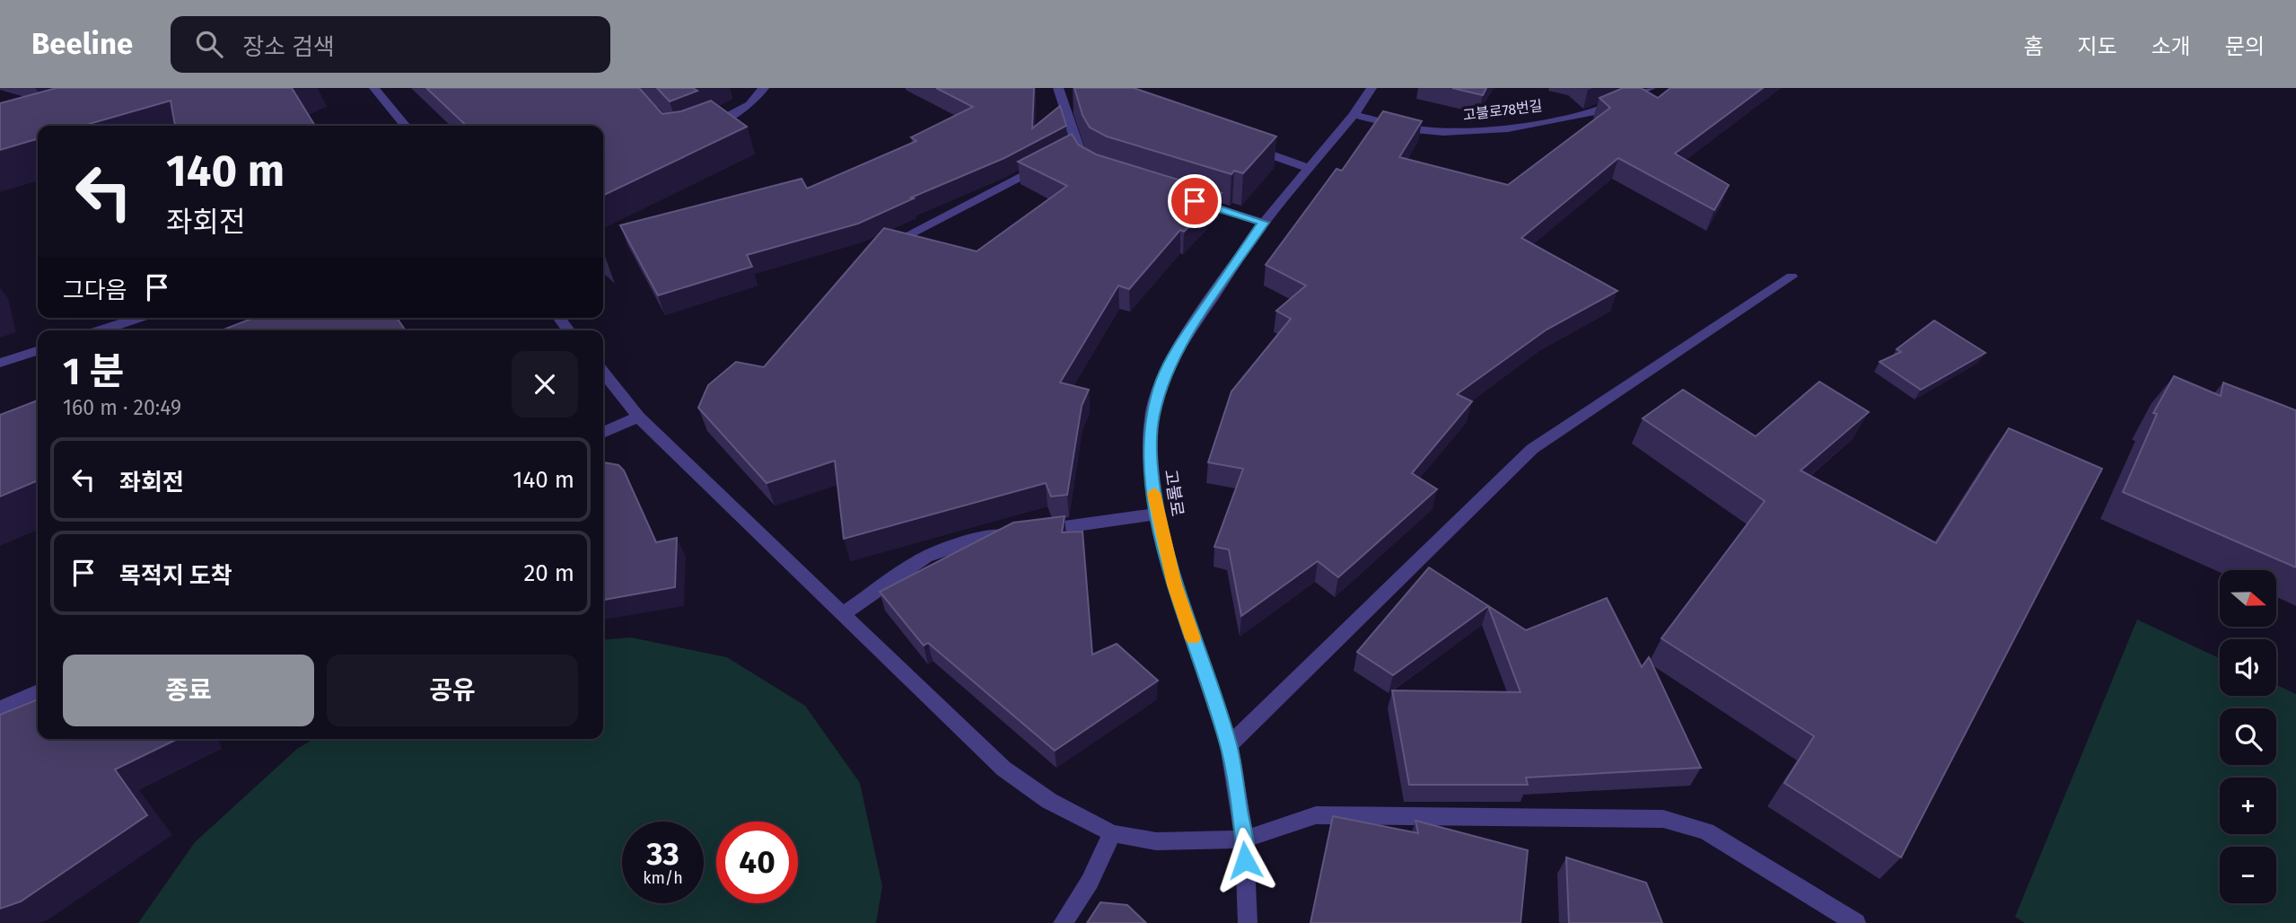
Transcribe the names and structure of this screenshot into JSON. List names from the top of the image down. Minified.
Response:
{"streets":{"street":["고불로78번길","고불로"]},"crossings":[["고불로78번길","고불로"]],"north":"right","page":{"header":"Beeline","search":"장소 검색","nav":["홈","지도","소개","문의"],"turn":["140 m","좌회전"],"then":"그다음","heading":["1 분","160 m · 20:49"],"list":[{"name":"좌회전","value":"140 m"},{"name":"목적지 도착","value":"20 m"}],"map_buttons":["+","−"],"buttons":["종료","공유"],"speed":"33 km/h","limit":"40"}}
